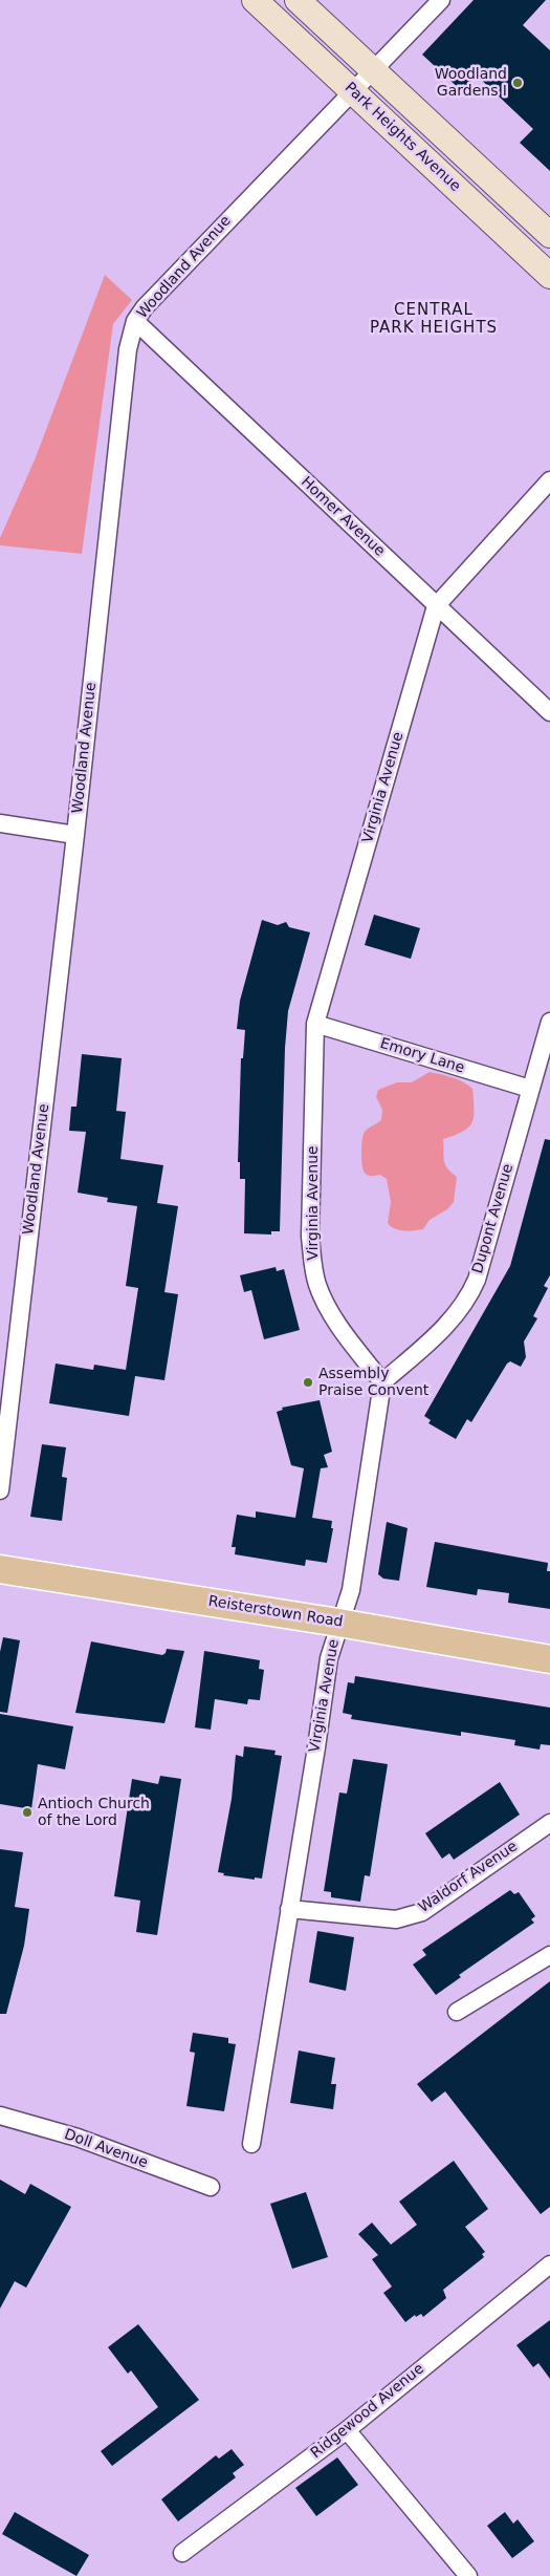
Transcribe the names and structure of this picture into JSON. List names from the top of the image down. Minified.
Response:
{"streets":{"main road":["Park Heights Avenue","Reisterstown Road"],"street":["Woodland Avenue","Homer Avenue","Virginia Avenue","Emory Lane","Dupont Avenue","Waldorf Avenue","Doll Avenue","Ridgewood Avenue"]},"crossings":[["Park Heights Avenue","Woodland Avenue"],["Woodland Avenue","Homer Avenue"],["Homer Avenue","Virginia Avenue"],["Virginia Avenue","Emory Lane"],["Virginia Avenue","Dupont Avenue"],["Virginia Avenue","Reisterstown Road"],["Virginia Avenue","Waldorf Avenue"],["Emory Lane","Dupont Avenue"]],"districts":["CENTRAL PARK HEIGHTS"],"places":["Woodland Gardens I","Assembly Praise Convent","Antioch Church of the Lord"]}
